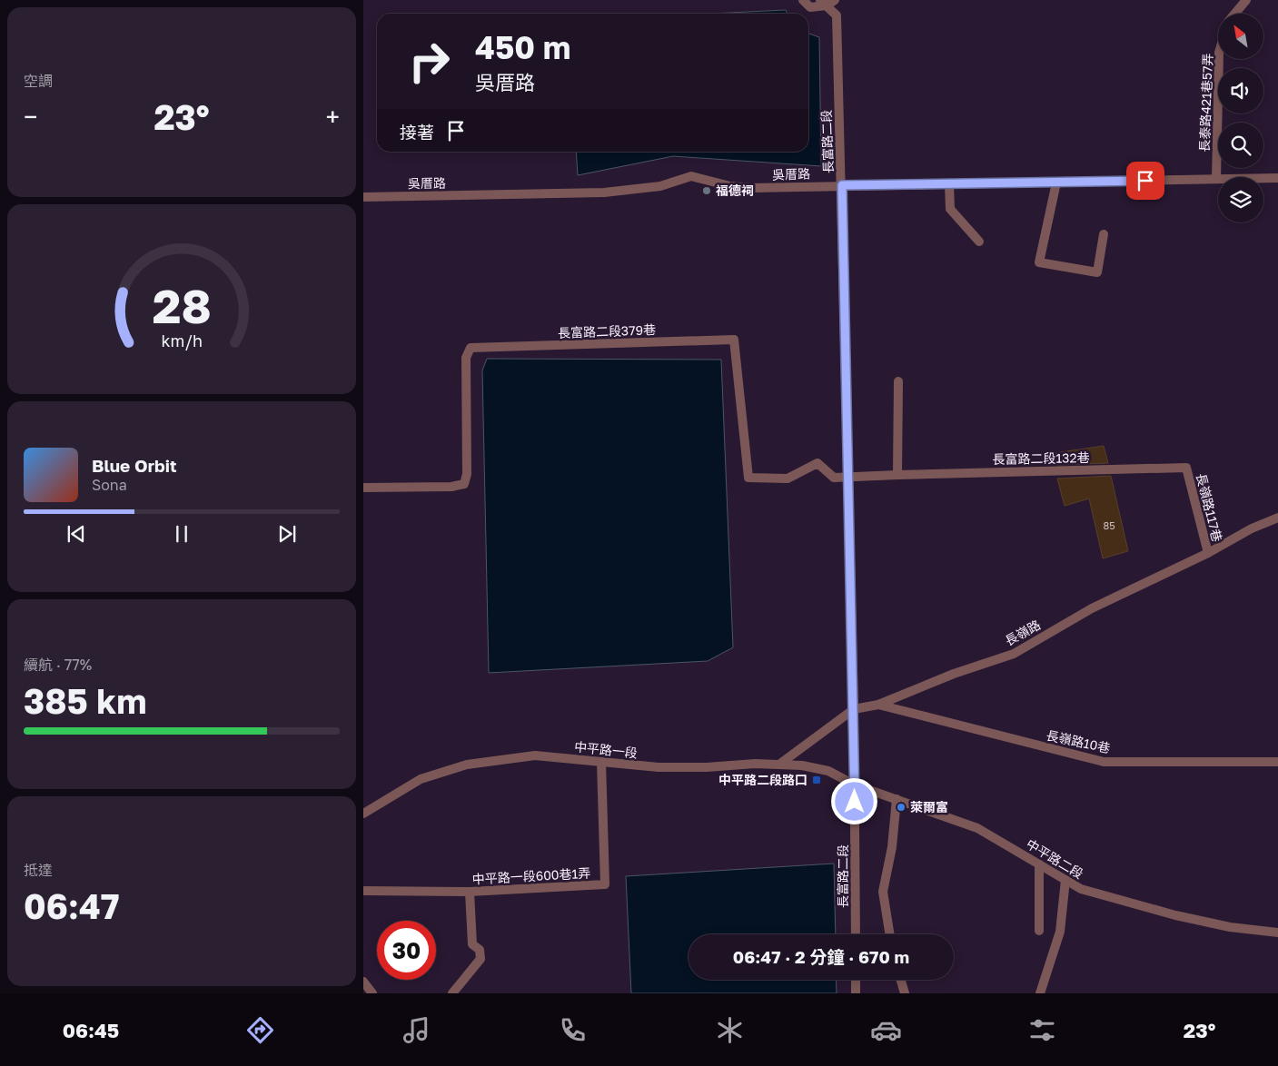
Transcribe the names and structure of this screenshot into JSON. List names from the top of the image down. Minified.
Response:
{"streets":{"street":["長泰路421巷57弄","長富路二段","吳厝路","長富路二段379巷","長富路二段132巷","長嶺路117巷","長嶺路","長嶺路10巷","中平路一段","中平路二段","中平路一段600巷1弄"]},"crossings":[["長泰路421巷57弄","吳厝路"],["長富路二段","吳厝路"],["長富路二段","長富路二段379巷"],["長富路二段","長富路二段132巷"],["長富路二段","長嶺路"],["長富路二段","中平路一段"],["長富路二段","中平路二段"],["長富路二段379巷","長富路二段132巷"],["長富路二段132巷","長嶺路117巷"],["長嶺路117巷","長嶺路"],["長嶺路","長嶺路10巷"],["長嶺路","中平路一段"],["中平路一段","中平路二段"],["中平路一段","中平路一段600巷1弄"]],"places":{"other":["福德祠","萊爾富"],"transit":["中平路二段路口"]},"house_numbers":["85"],"north":"top left","page":{"tile":["空調",["續航 · 77%","385 km"],["抵達","06:47"]],"turn":["450 m","吳厝路"],"heat":["−","23°","+"],"then":"接著","song":["Blue Orbit","Sona"],"limit":"30","trip":"06:47 · 2 分鐘 · 670 m","tabs":["06:45","23°"],"gauge":["28","km/h"]}}
